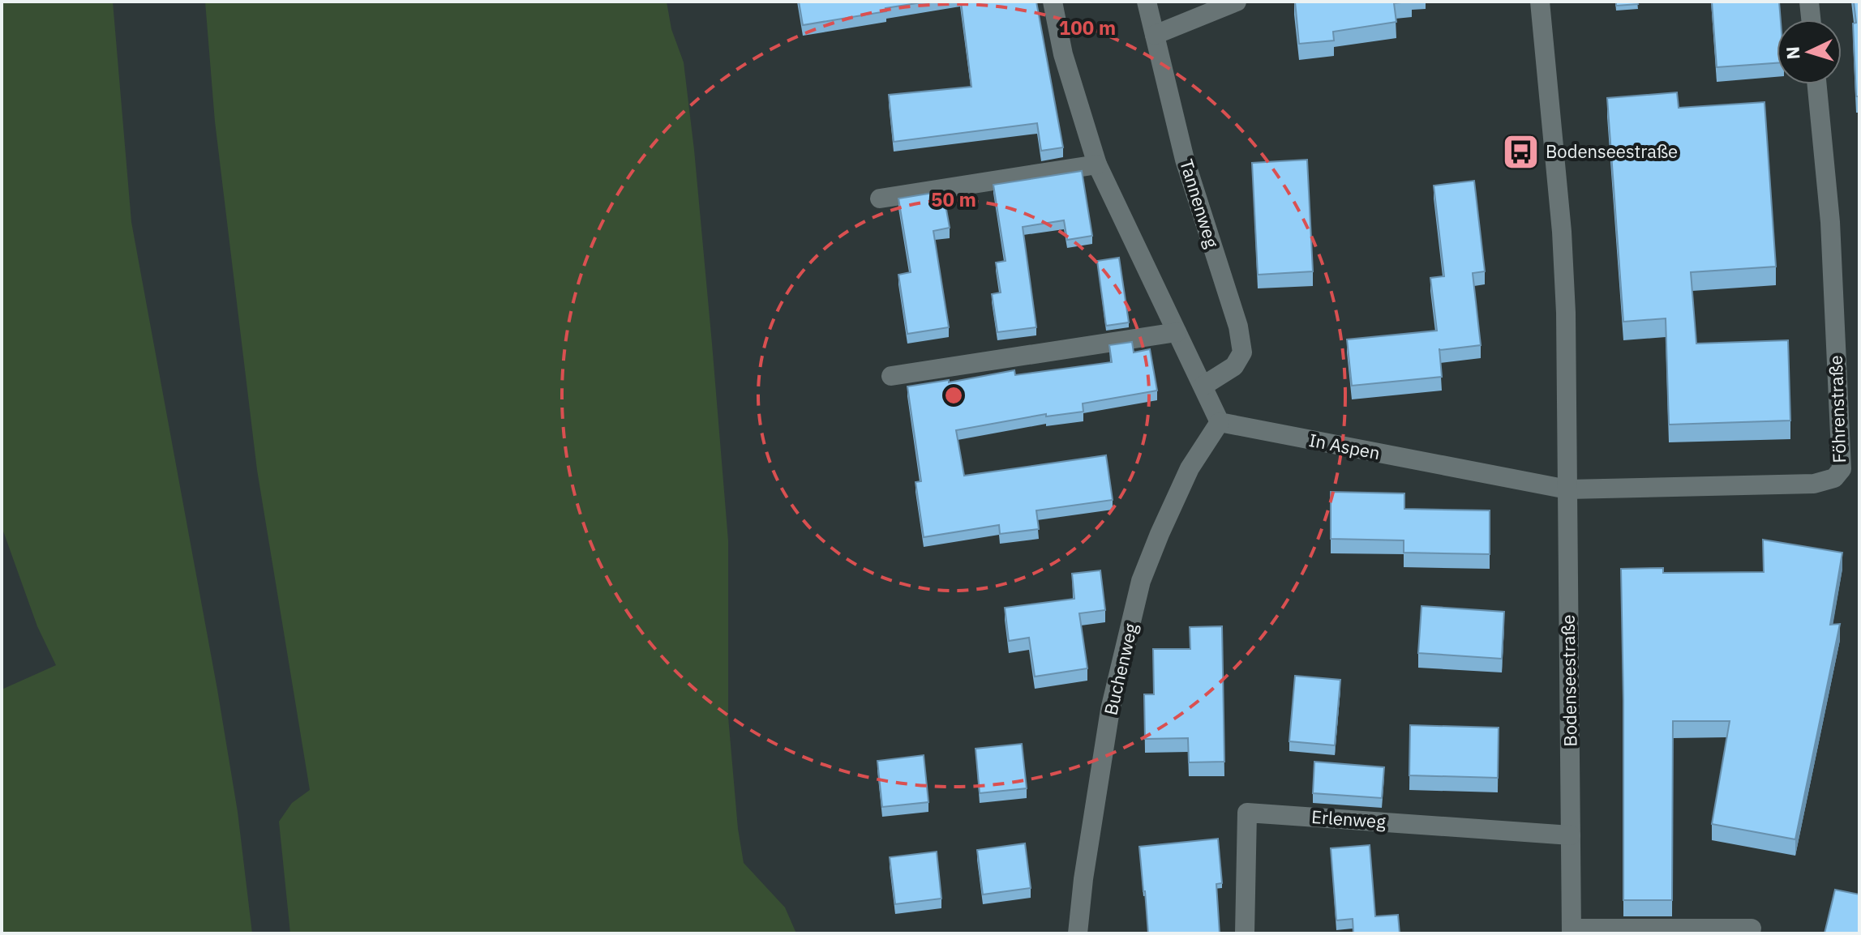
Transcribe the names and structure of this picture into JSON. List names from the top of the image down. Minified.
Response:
{"streets":{"street":["Tannenweg","Föhrenstraße","In Aspen","Buchenweg","Bodenseestraße","Erlenweg"]},"crossings":[["Föhrenstraße","In Aspen"],["Föhrenstraße","Bodenseestraße"],["In Aspen","Buchenweg"],["In Aspen","Bodenseestraße"],["Bodenseestraße","Erlenweg"]],"places":{"bus stop":["Bodenseestraße"]},"north":"left","rings":["100 m","50 m"]}
